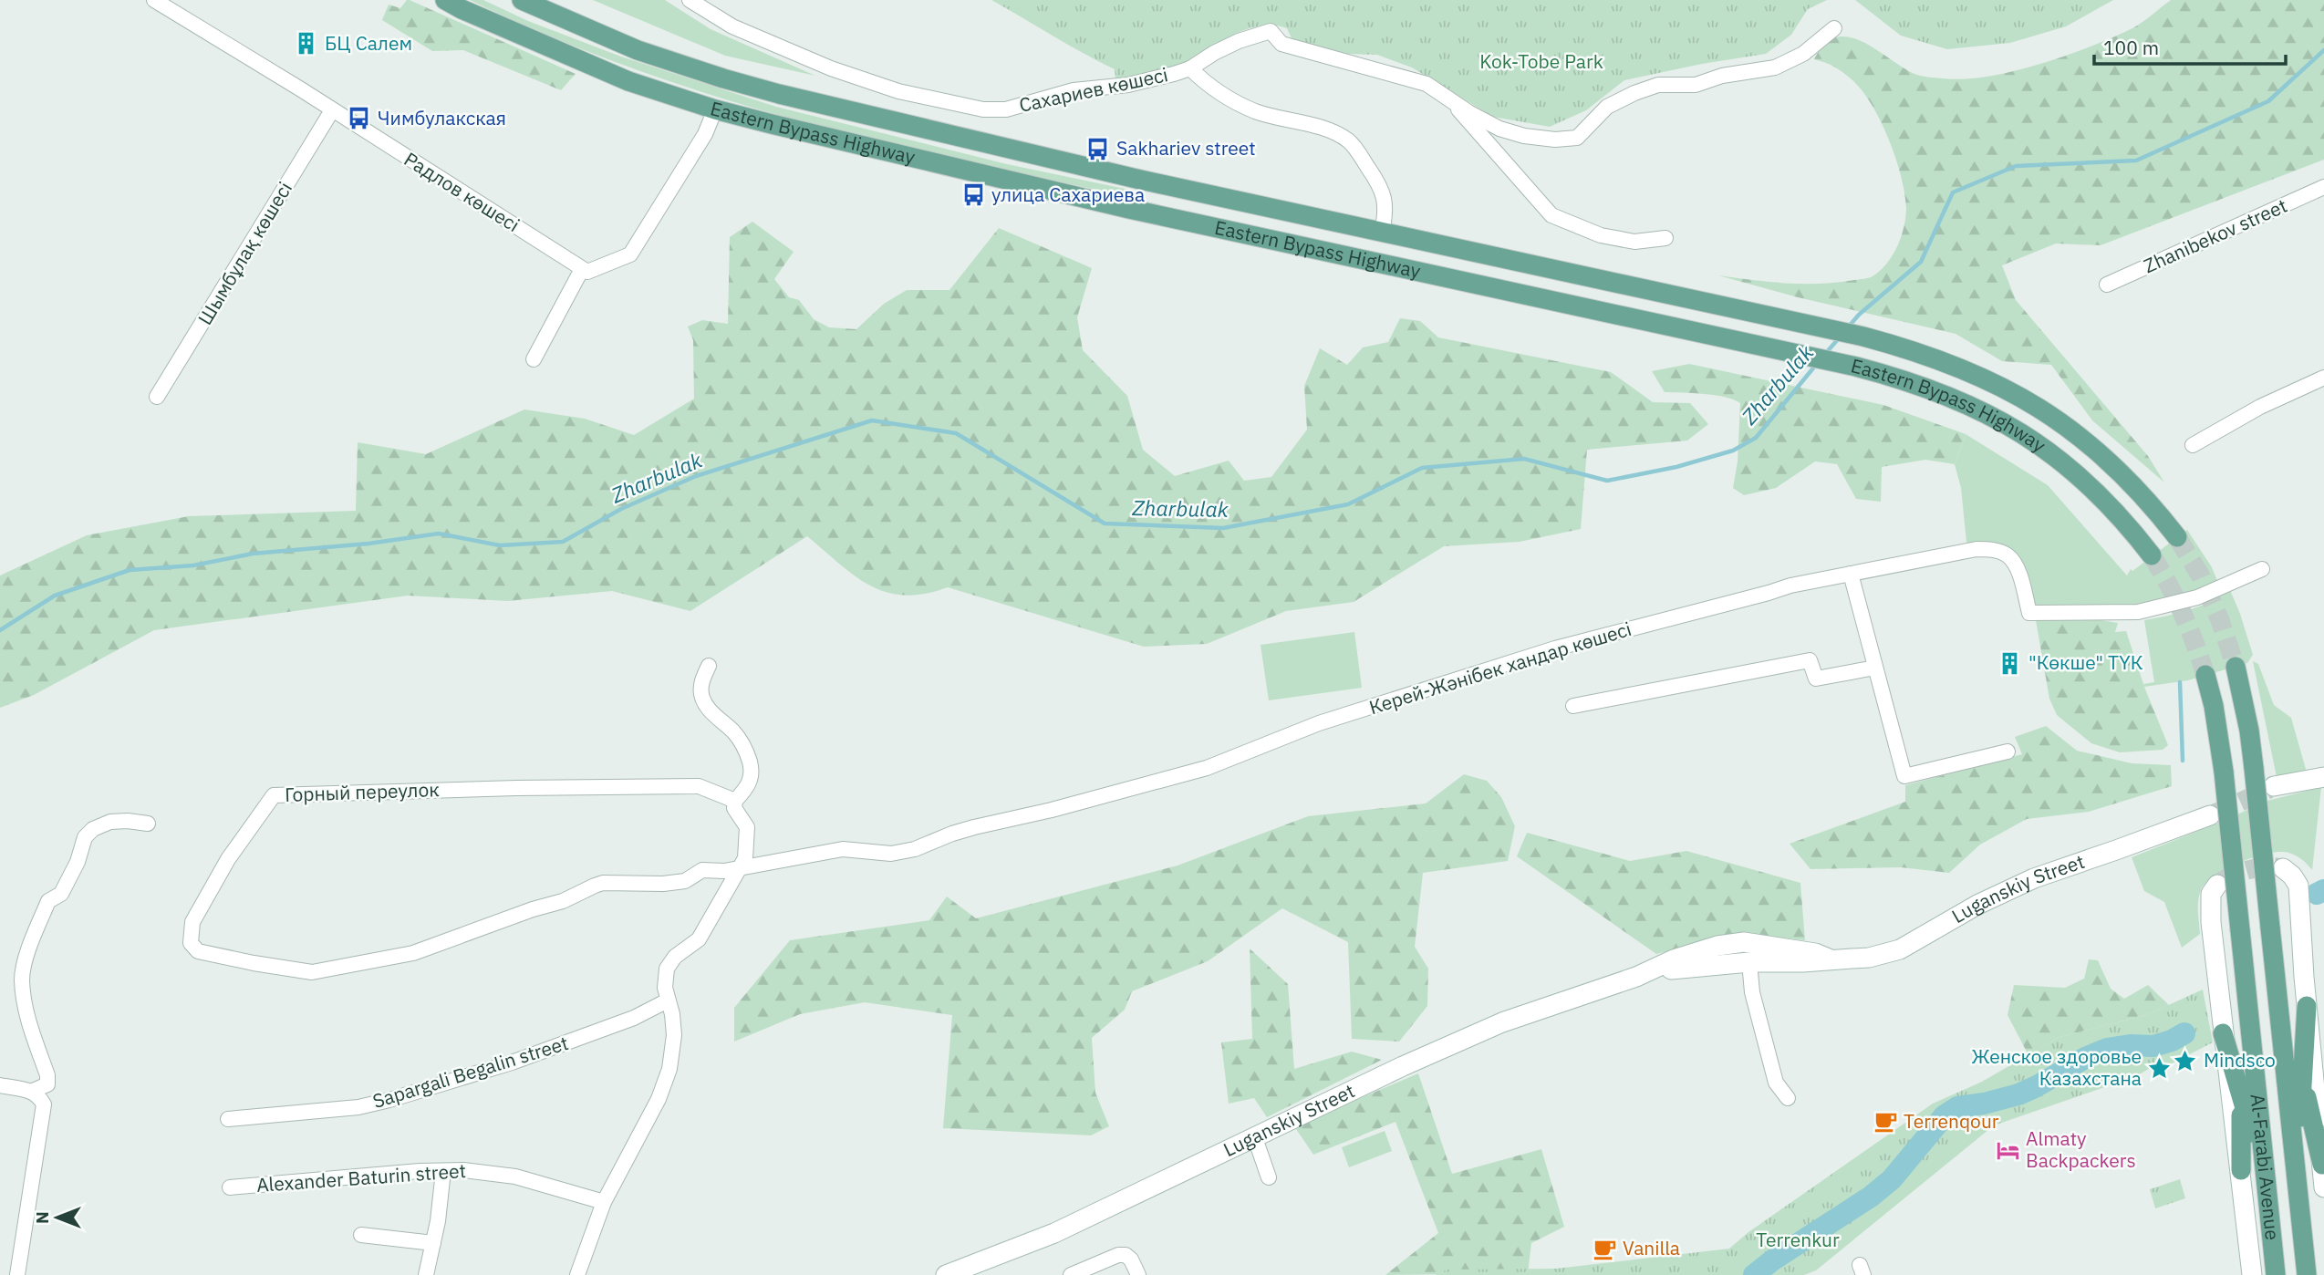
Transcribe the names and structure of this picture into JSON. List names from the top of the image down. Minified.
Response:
{"streets":{"main road":["Eastern Bypass Highway","Al-Farabi Avenue"],"street":["Сахариев көшесі","Радлов көшесі","Zhanibekov street","Шымбұлақ көшесі","Керей-Жәнібек хандар көшесі","Горный переулок","Luganskiy Street","Sapargali Begalin street","Alexander Baturin street"]},"crossings":[["Радлов көшесі","Шымбұлақ көшесі"],["Керей-Жәнібек хандар көшесі","Горный переулок"]],"water":["Zharbulak"],"parks":["Kok-Tobe Park","Terrenkur"],"places":{"building":["БЦ Салем","\"Көкше\" ТҮК"],"bus stop":["Чимбулакская","Sakhariev street","улица Сахариева"],"place":["Mindsco","Женское здоровье Казахстана"],"cafe":["Terrenqour","Vanilla"],"hotel":["Almaty Backpackers"]},"scale_bar":"100 m","north":"left"}
